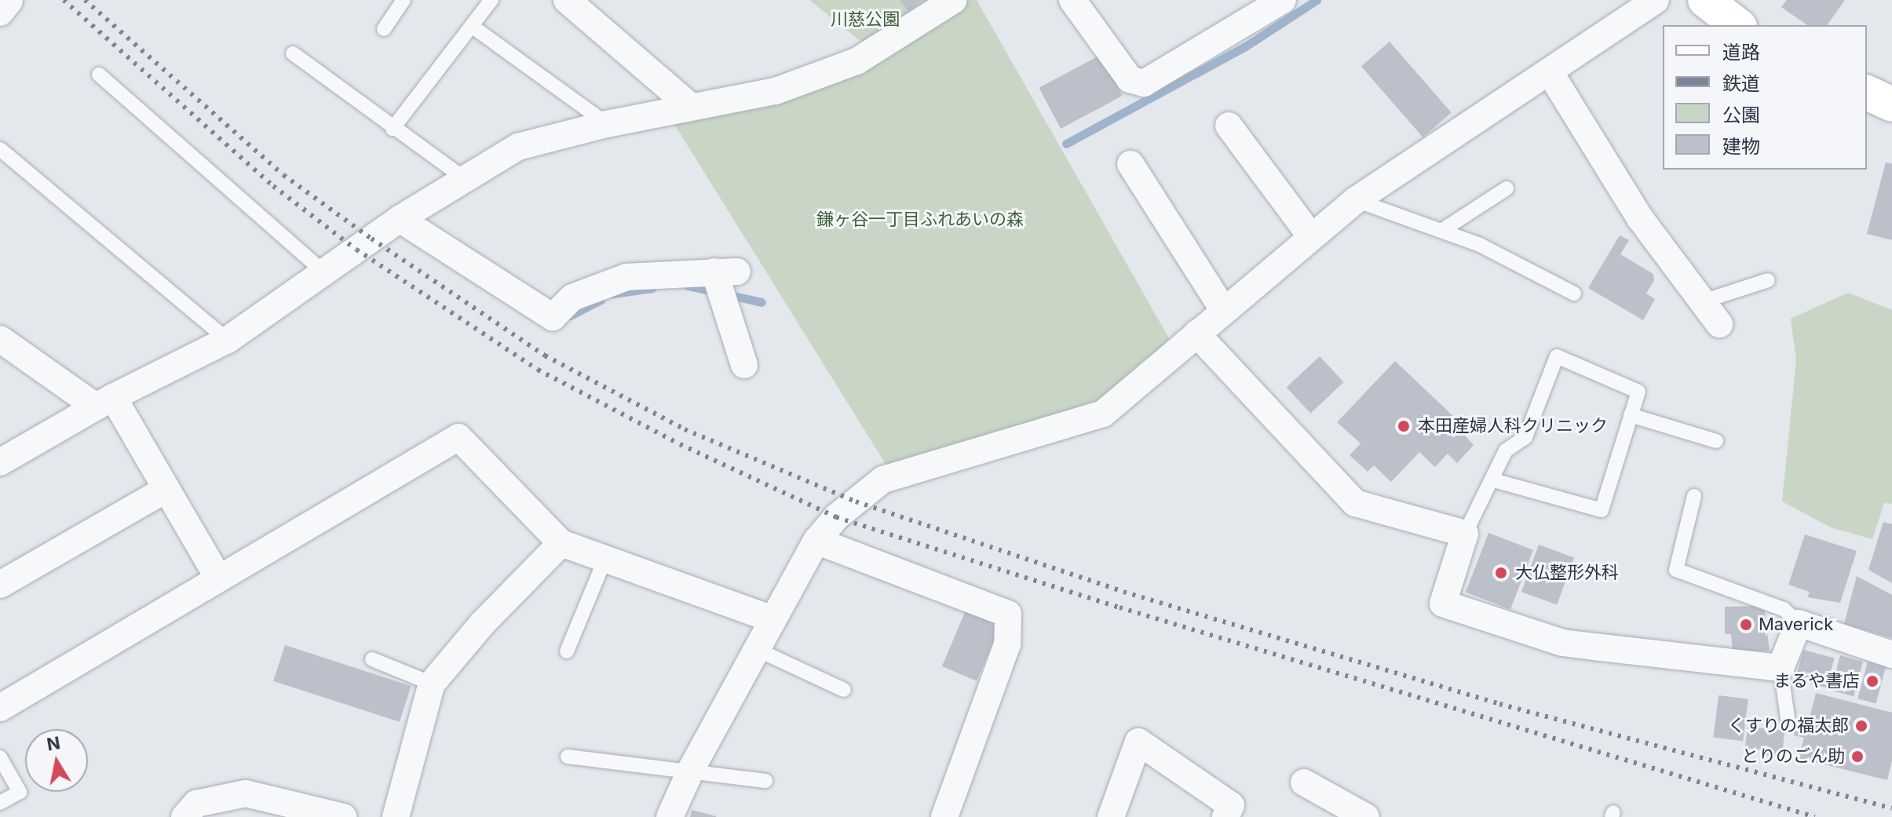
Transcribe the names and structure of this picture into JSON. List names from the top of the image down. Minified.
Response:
{"parks":["川慈公園","鎌ヶ谷一丁目ふれあいの森"],"places":["本田産婦人科クリニック","大仏整形外科","Maverick","まるや書店","くすりの福太郎","とりのごん助"],"legend":["道路","鉄道","公園","建物"],"north":"top"}
